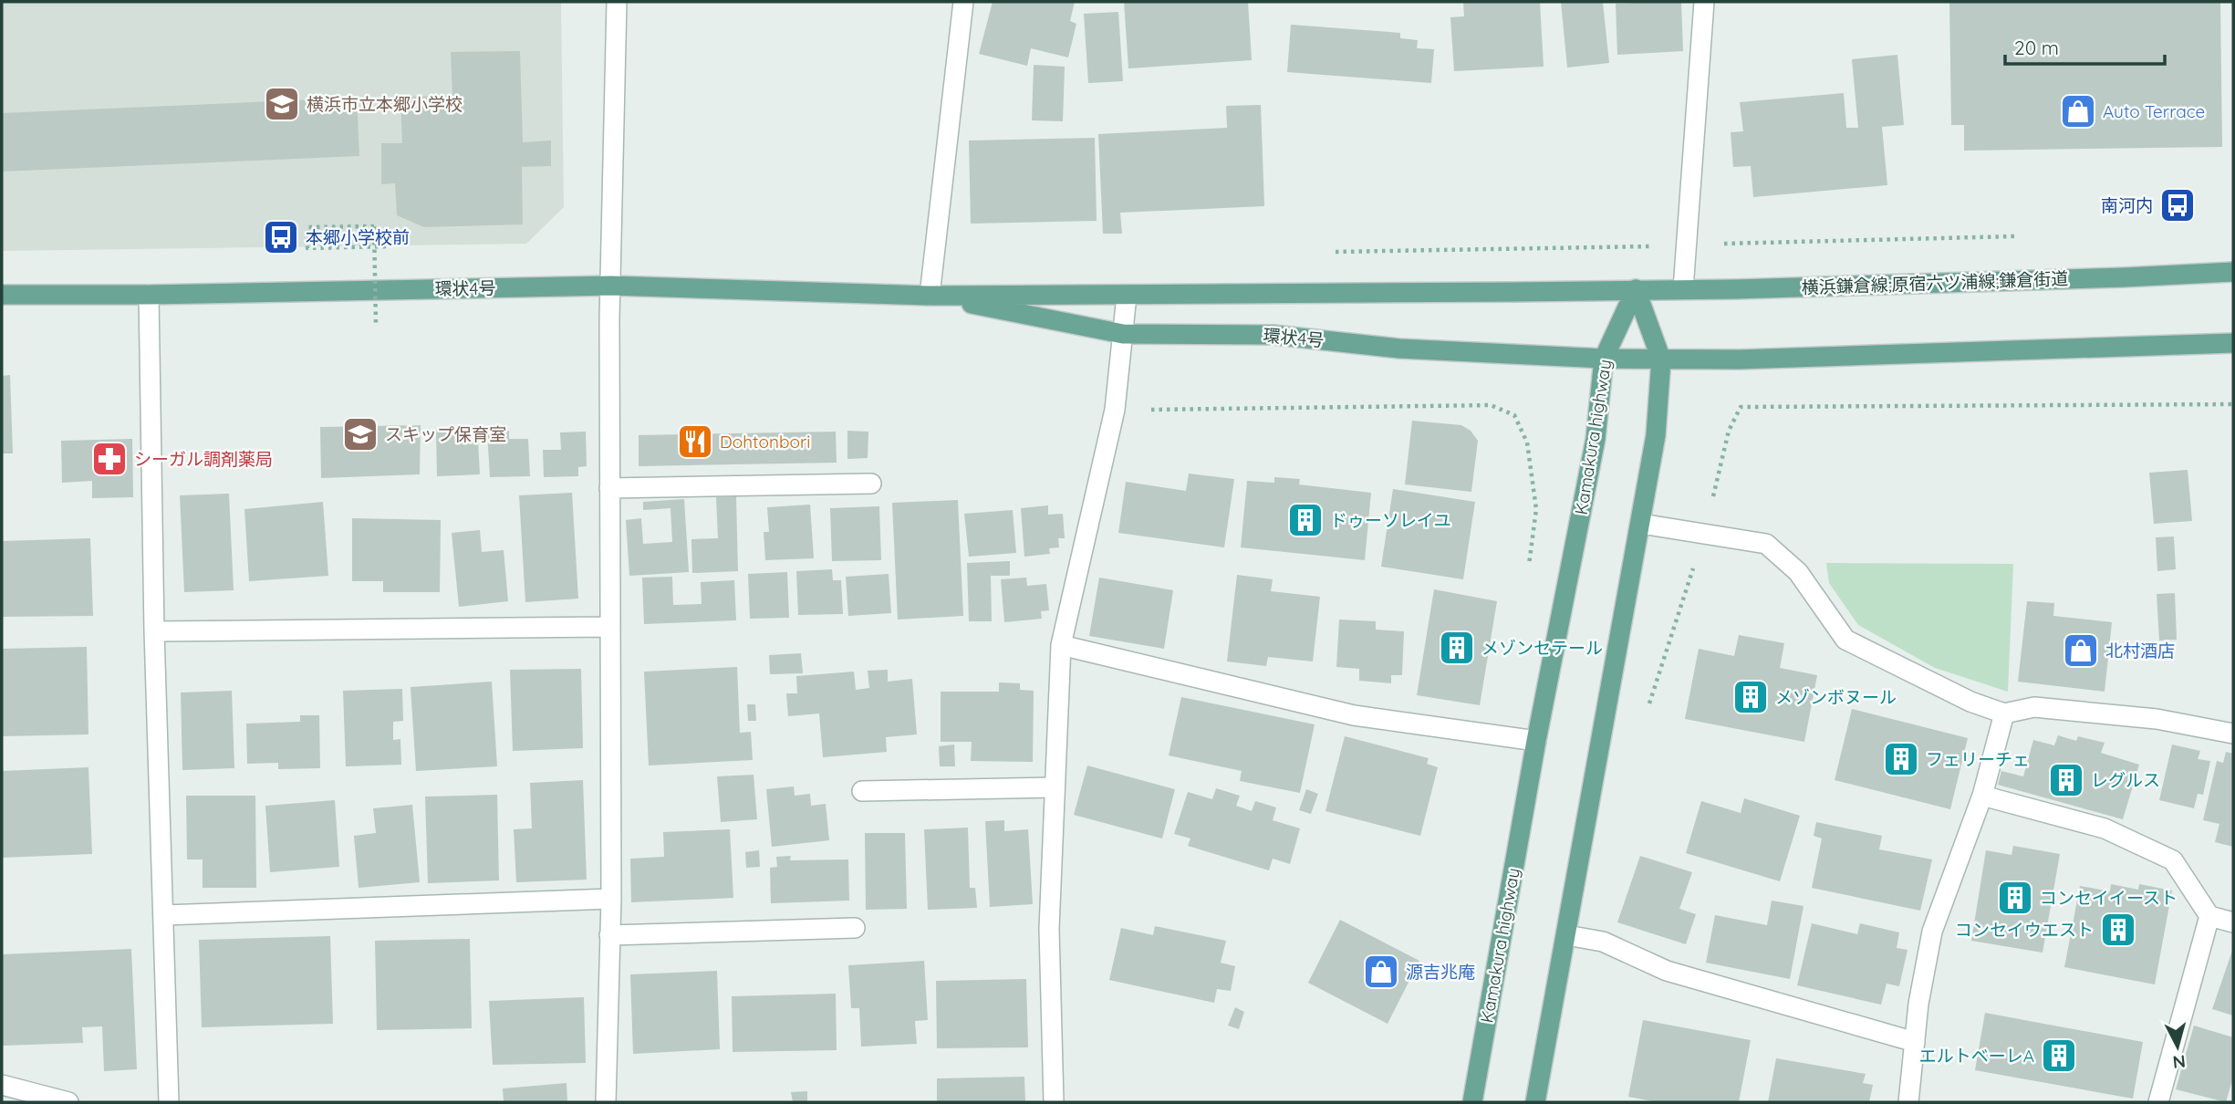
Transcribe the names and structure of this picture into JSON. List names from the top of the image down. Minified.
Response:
{"streets":{"main road":["横浜鎌倉線;原宿六ツ浦線;鎌倉街道","環状4号","Kamakura highway"]},"crossings":[["横浜鎌倉線;原宿六ツ浦線;鎌倉街道","環状4号"],["横浜鎌倉線;原宿六ツ浦線;鎌倉街道","Kamakura highway"],["環状4号","Kamakura highway"]],"places":{"school or university":["横浜市立本郷小学校","スキップ保育室"],"shop":["Auto Terrace","北村酒店","源吉兆庵"],"bus stop":["南河内","本郷小学校前"],"restaurant":["Dohtonbori"],"pharmacy":["シーガル調剤薬局"],"building":["ドゥーソレイユ","メゾンセテール","メゾンボヌール","フェリーチェ","レグルス","コンセイイースト","コンセイウエスト","エルトベーレA"]},"scale_bar":"20 m","north":"bottom"}
